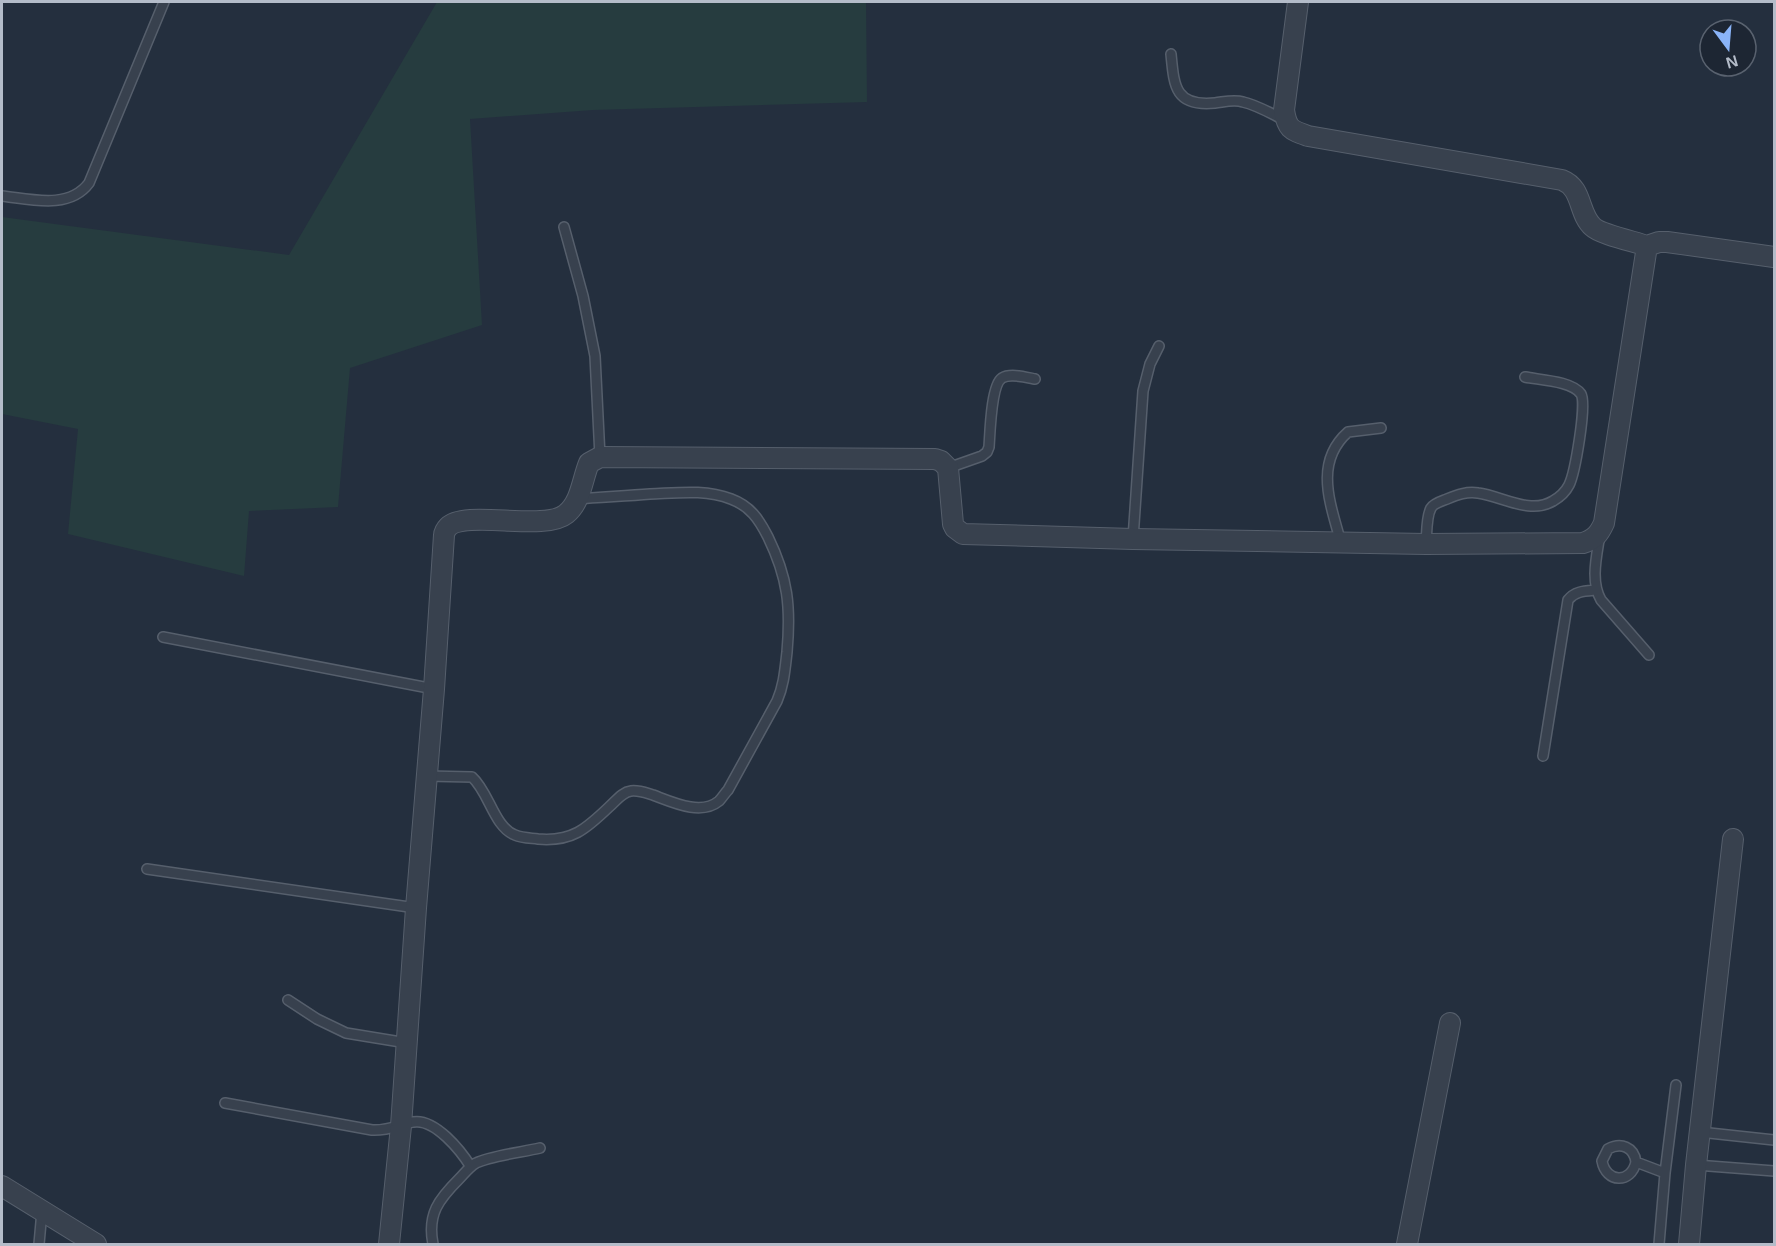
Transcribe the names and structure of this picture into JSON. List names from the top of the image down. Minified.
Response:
{"north":"bottom"}
